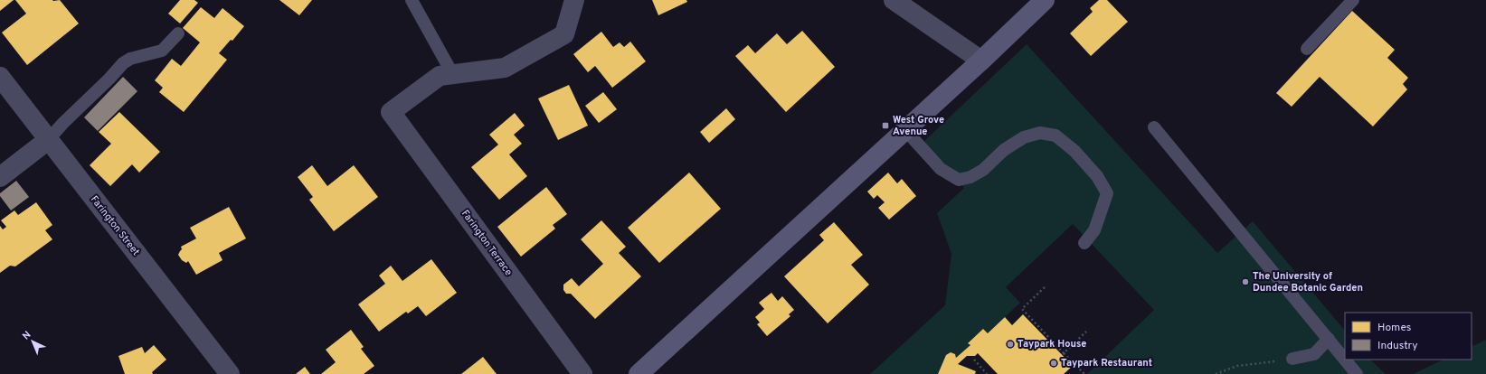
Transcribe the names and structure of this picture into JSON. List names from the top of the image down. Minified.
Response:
{"streets":{"street":["Farington Street","Farington Terrace"]},"places":{"transit":["West Grove Avenue"],"other":["The University of Dundee Botanic Garden","Taypark House","Taypark Restaurant"]},"legend":["Homes","Industry"],"north":"top left"}
